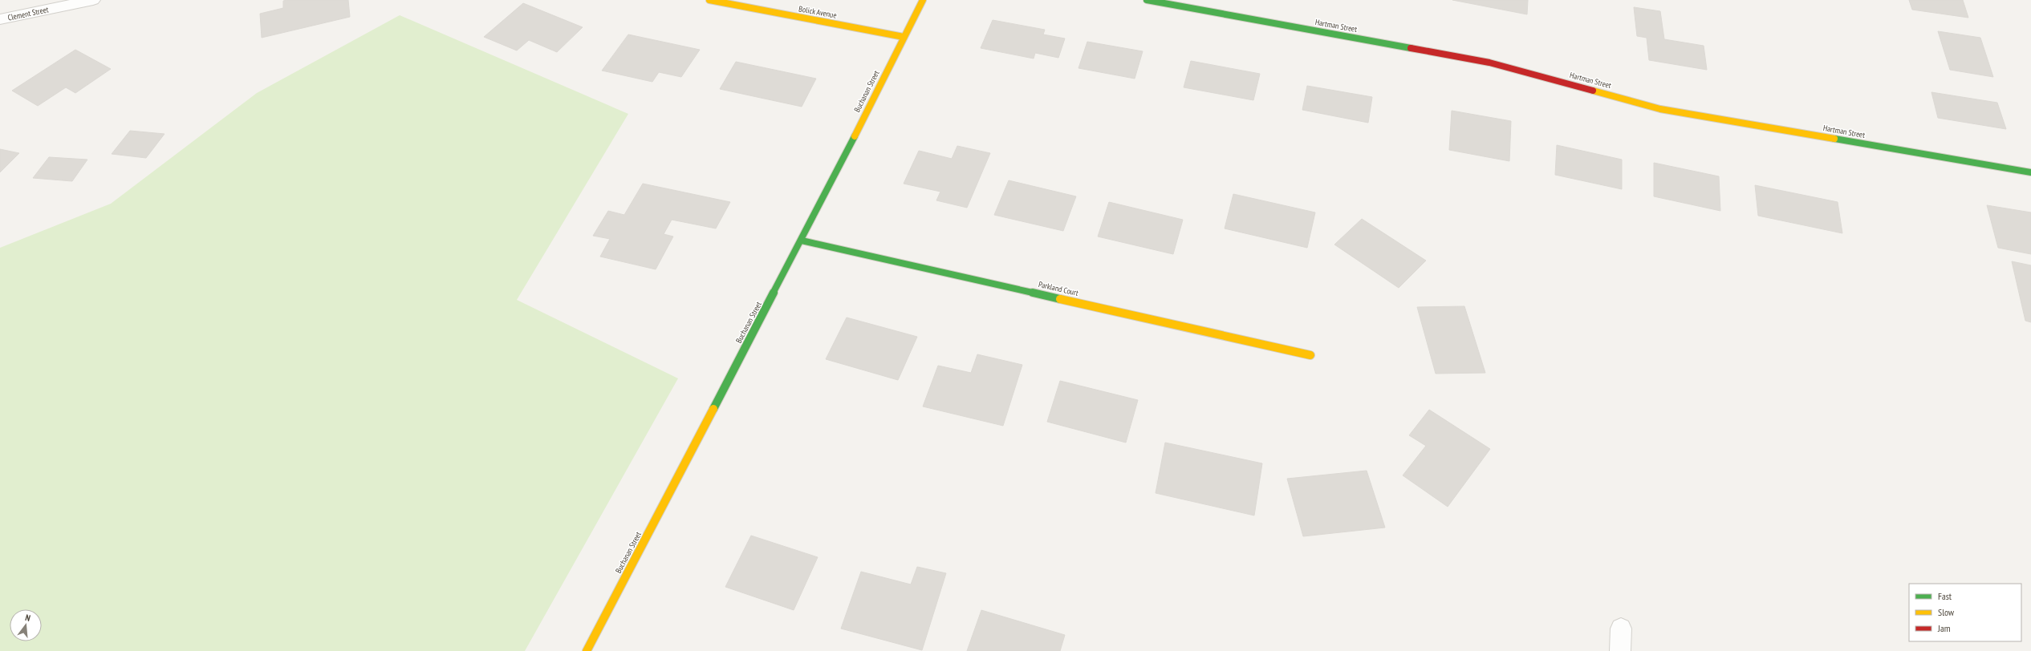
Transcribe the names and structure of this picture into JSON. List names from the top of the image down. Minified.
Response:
{"streets":{"street":["Bolick Avenue","Clement Street","Hartman Street","Buchanan Street","Parkland Court"]},"crossings":[["Bolick Avenue","Buchanan Street"],["Buchanan Street","Parkland Court"]],"legend":["Fast","Slow","Jam"],"north":"top"}
